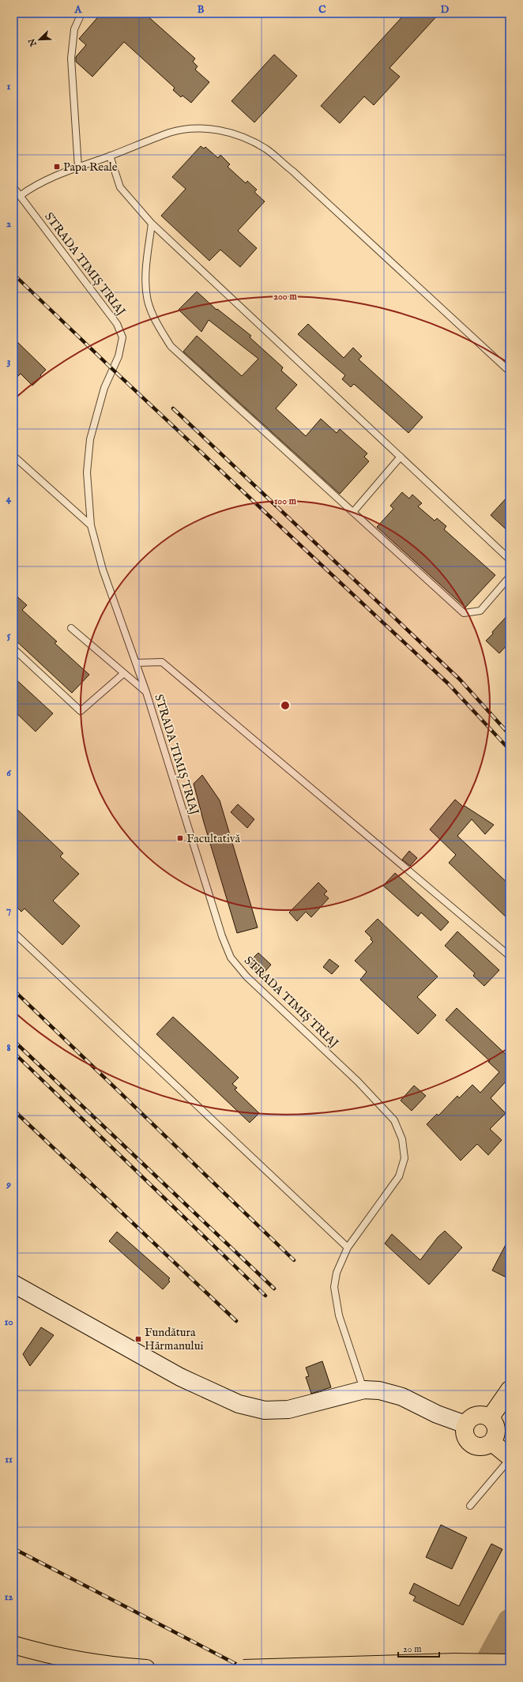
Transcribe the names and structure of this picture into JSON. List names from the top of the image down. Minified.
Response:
{"streets":{"lane":["STRADA TIMIȘ TRIAJ"]},"places":{"transit":["Papa Reale","Facultativă","Fundătura Hărmanului"]},"scale_bar":"20 m","north":"bottom left","grid":{"columns":["A","B","C","D"],"rows":["1","2","3","4","5","6","7","8","9","10","11","12"]},"rings":["200 m","100 m"]}
